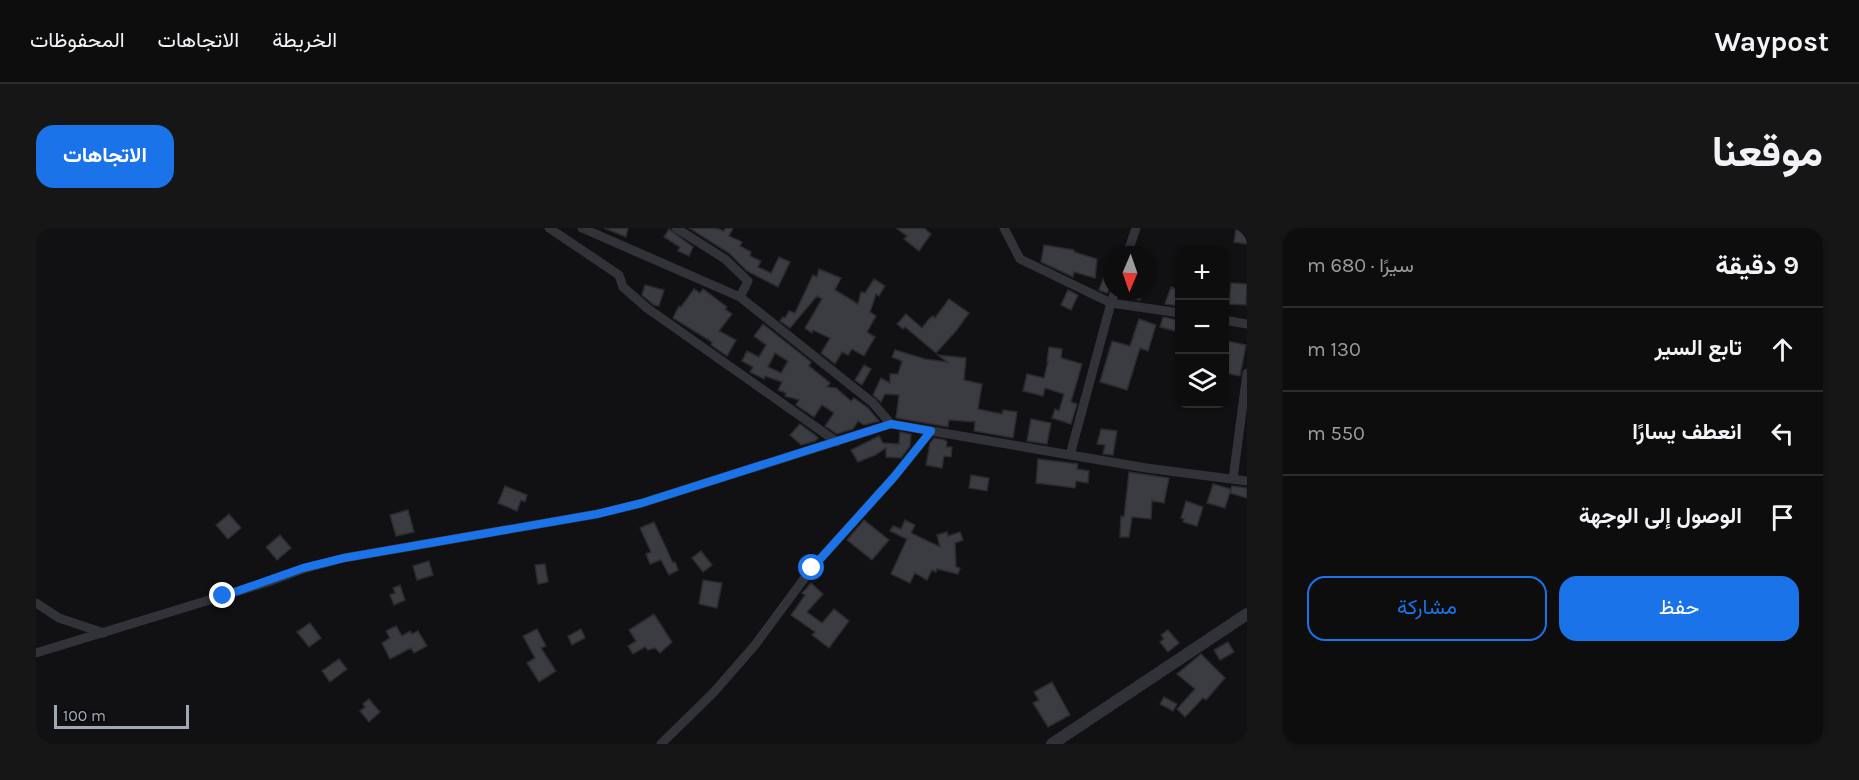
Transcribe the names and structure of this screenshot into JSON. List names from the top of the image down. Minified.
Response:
{"scale_bar":"100 m","north":"bottom","page":{"header":"Waypost","nav":["الخريطة","الاتجاهات","المحفوظات"],"title":"موقعنا","buttons":["الاتجاهات",["حفظ","مشاركة"]],"heading":["9 دقيقة","سيرًا · 680 m"],"map_buttons":["+","−"],"list":[["تابع السير","130 m"],["انعطف يسارًا","550 m"],"الوصول إلى الوجهة"],"scale":"100 m"}}
